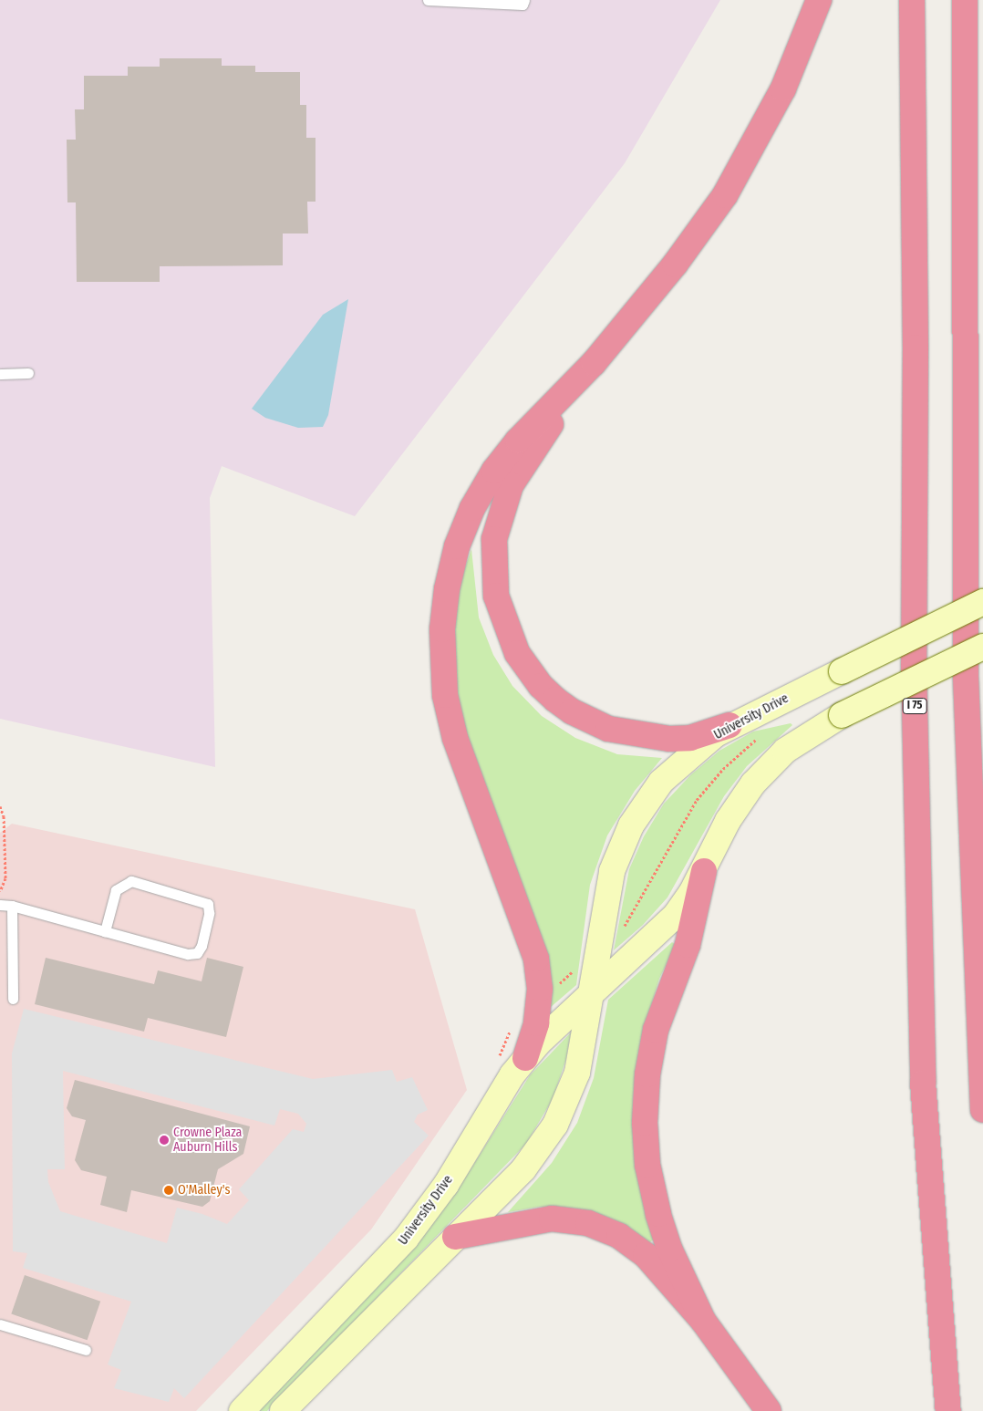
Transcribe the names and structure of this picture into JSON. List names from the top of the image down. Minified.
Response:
{"streets":{"highway":["I 75"],"main road":["University Drive"]},"places":["Crowne Plaza Auburn Hills","O'Malley's"]}
